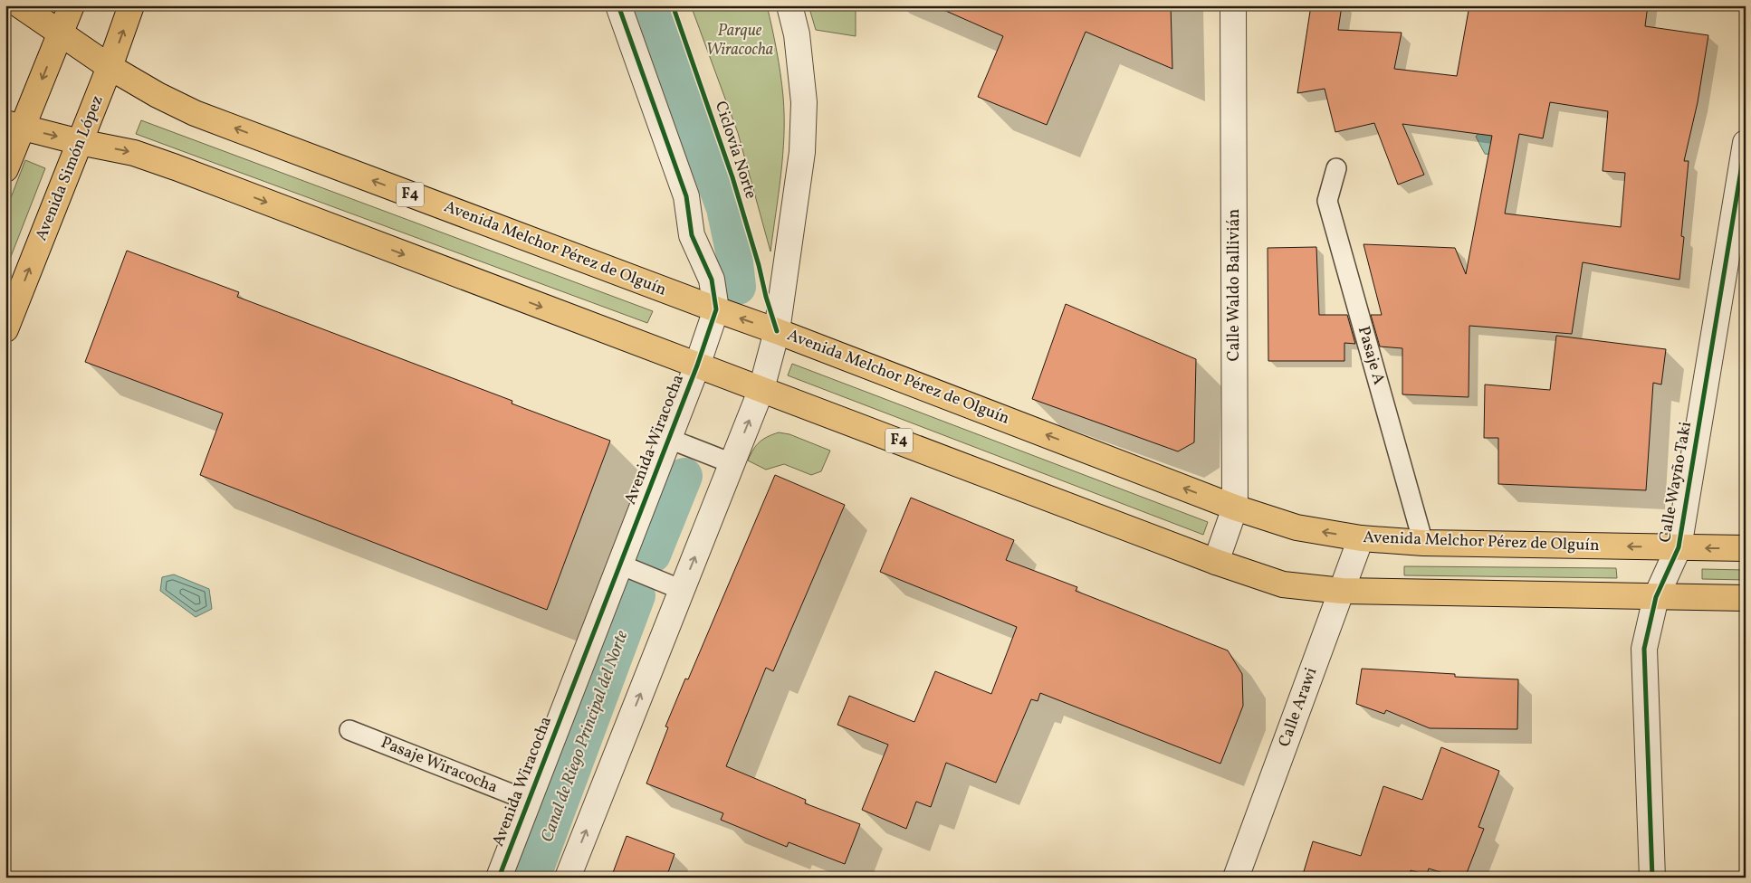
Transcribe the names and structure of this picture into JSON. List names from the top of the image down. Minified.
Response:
{"streets":{"main road":["Avenida Simón López","F4","Avenida Melchor Pérez de Olguín"],"street":["Calle Waldo Ballivián","Avenida Wiracocha","Calle Wayño Taki","Calle Arawi"],"lane":["Pasaje A","Pasaje Wiracocha"],"cycle path":["Ciclovía Norte"]},"crossings":[["Avenida Simón López","F4"],["Avenida Simón López","Avenida Melchor Pérez de Olguín"],["F4","Calle Waldo Ballivián"],["F4","Avenida Wiracocha"],["F4","Calle Wayño Taki"],["F4","Calle Arawi"],["Avenida Melchor Pérez de Olguín","Calle Waldo Ballivián"],["Avenida Melchor Pérez de Olguín","Pasaje A"],["Avenida Melchor Pérez de Olguín","Avenida Wiracocha"],["Avenida Melchor Pérez de Olguín","Calle Wayño Taki"],["Avenida Melchor Pérez de Olguín","Calle Arawi"],["Avenida Wiracocha","Pasaje Wiracocha"]],"water":["Canal de Riego Principal del Norte"],"parks":["Parque Wiracocha"]}
